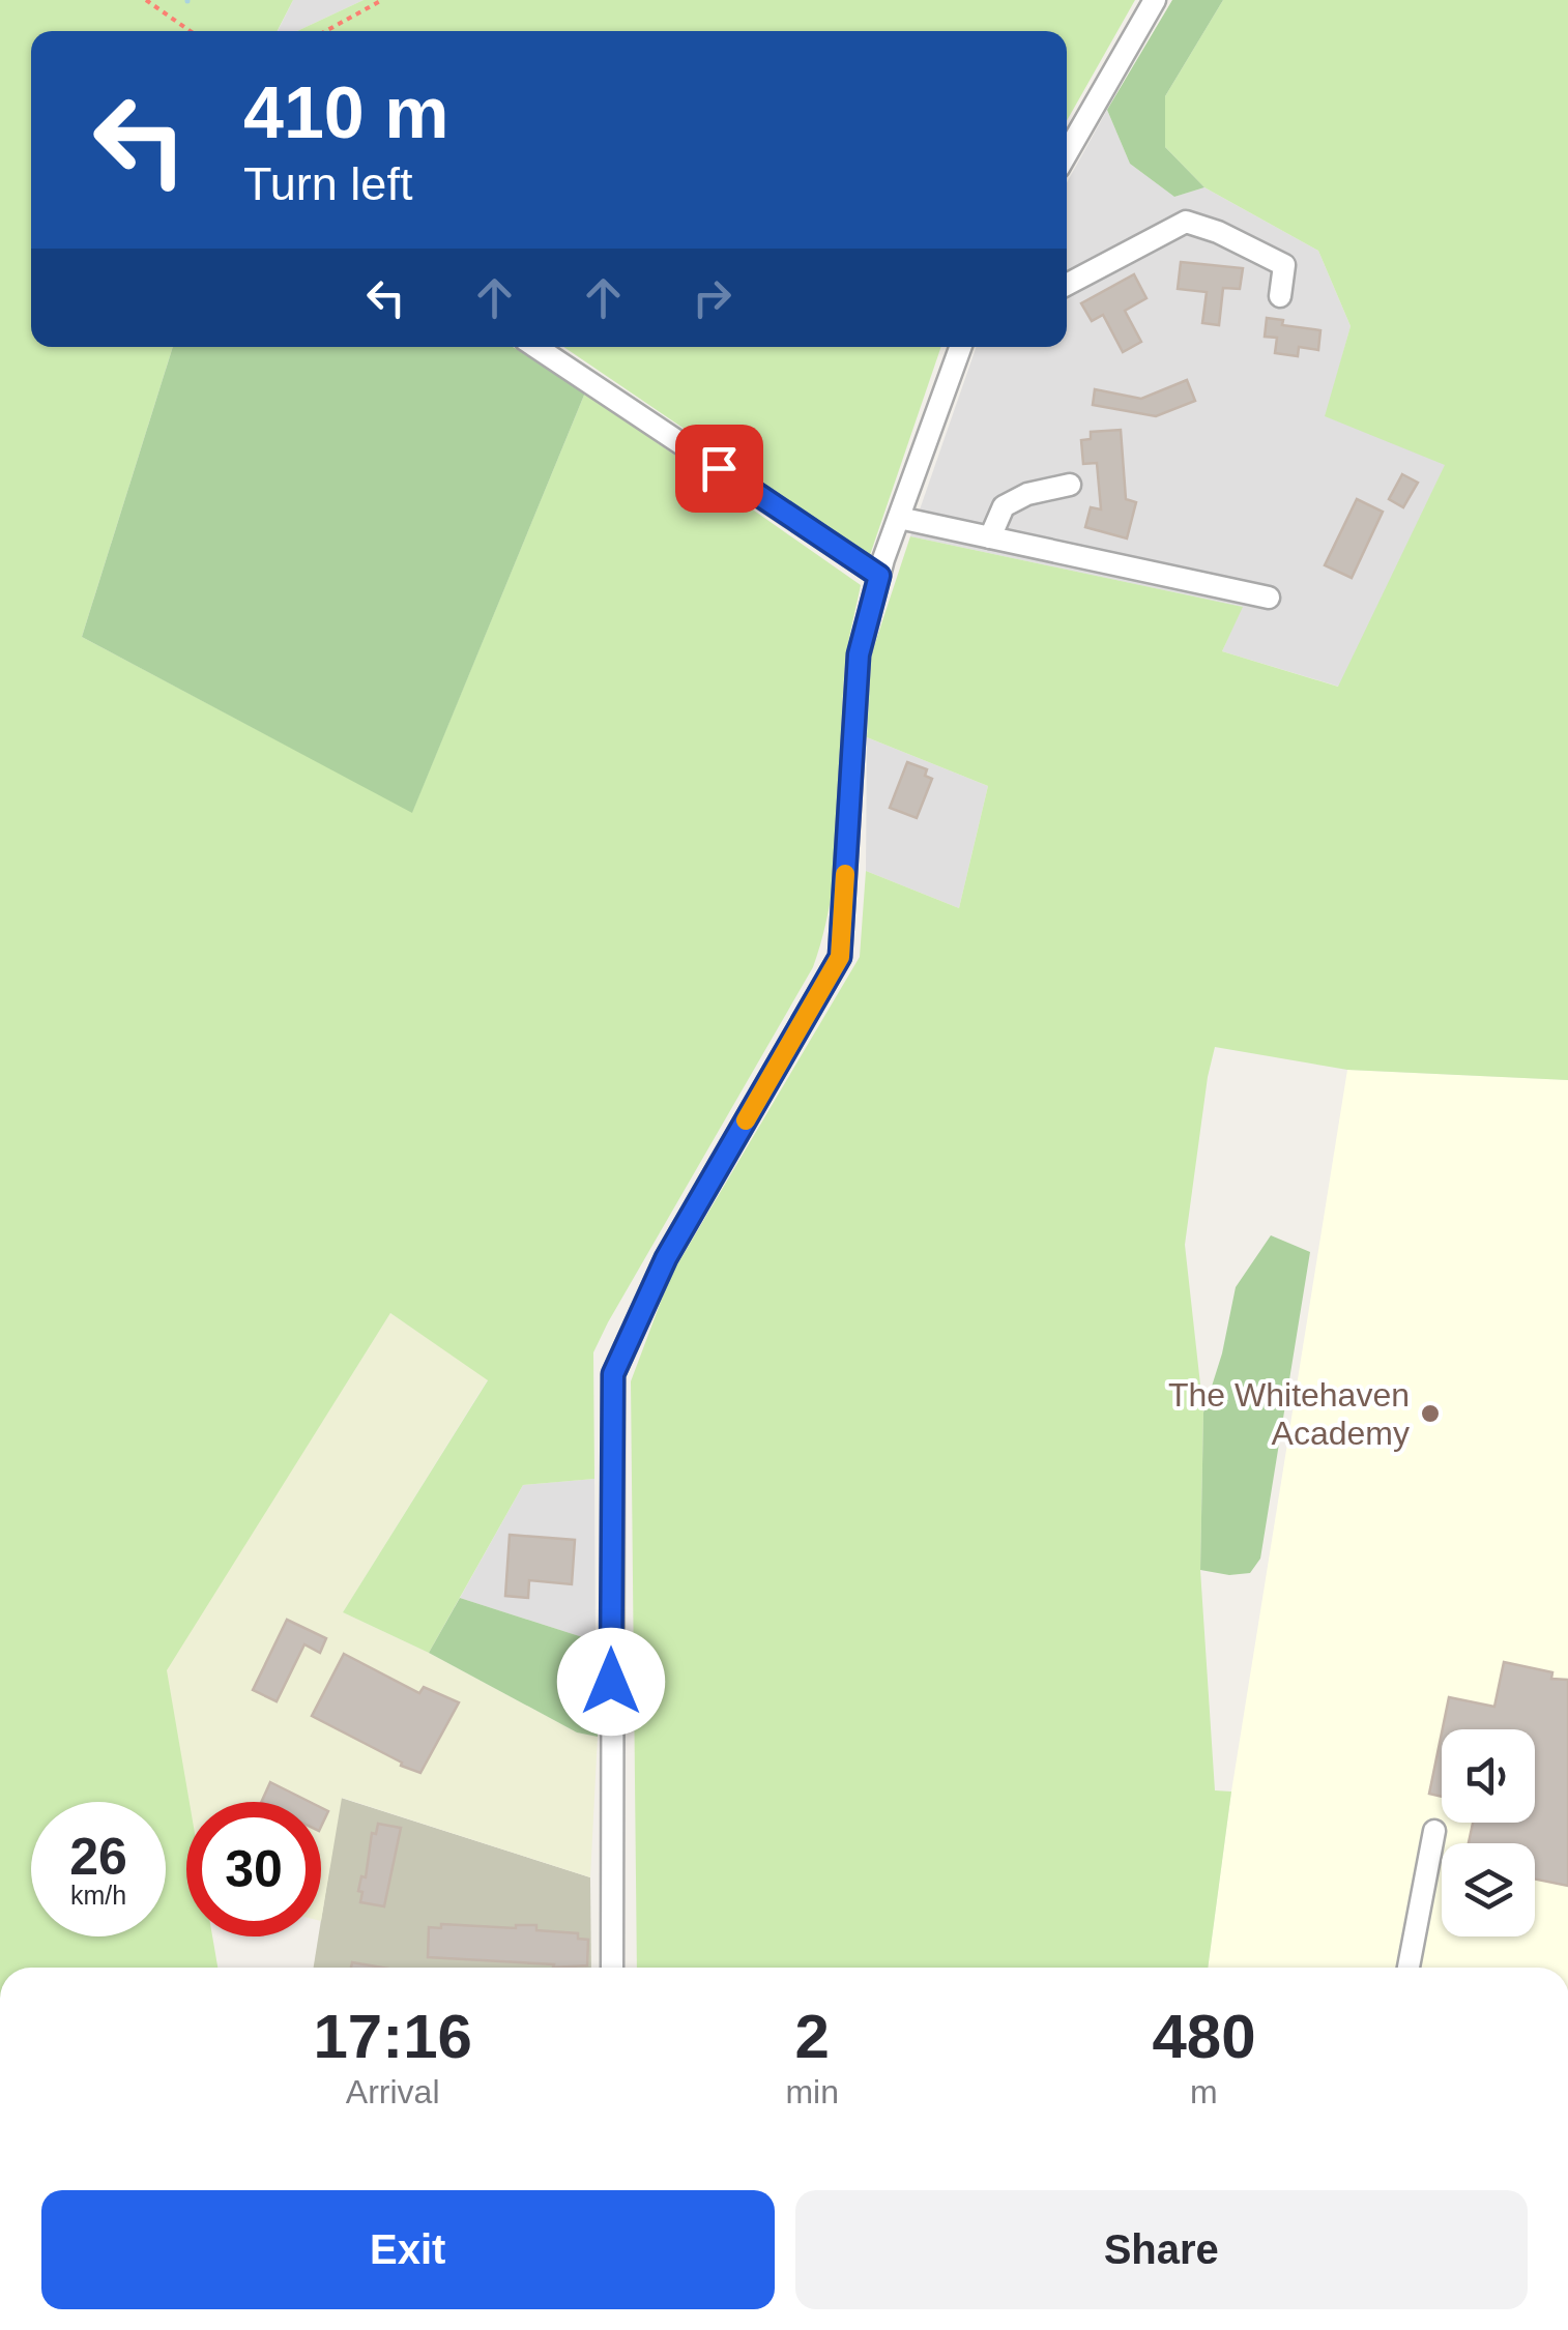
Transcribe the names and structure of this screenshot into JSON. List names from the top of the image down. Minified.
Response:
{"places":["The Whitehaven Academy"],"page":{"turn":["410 m","Turn left"],"speed":"26 km/h","limit":"30","eta":["17:16","Arrival","2","min","480","m"],"buttons":["Exit","Share"]}}
